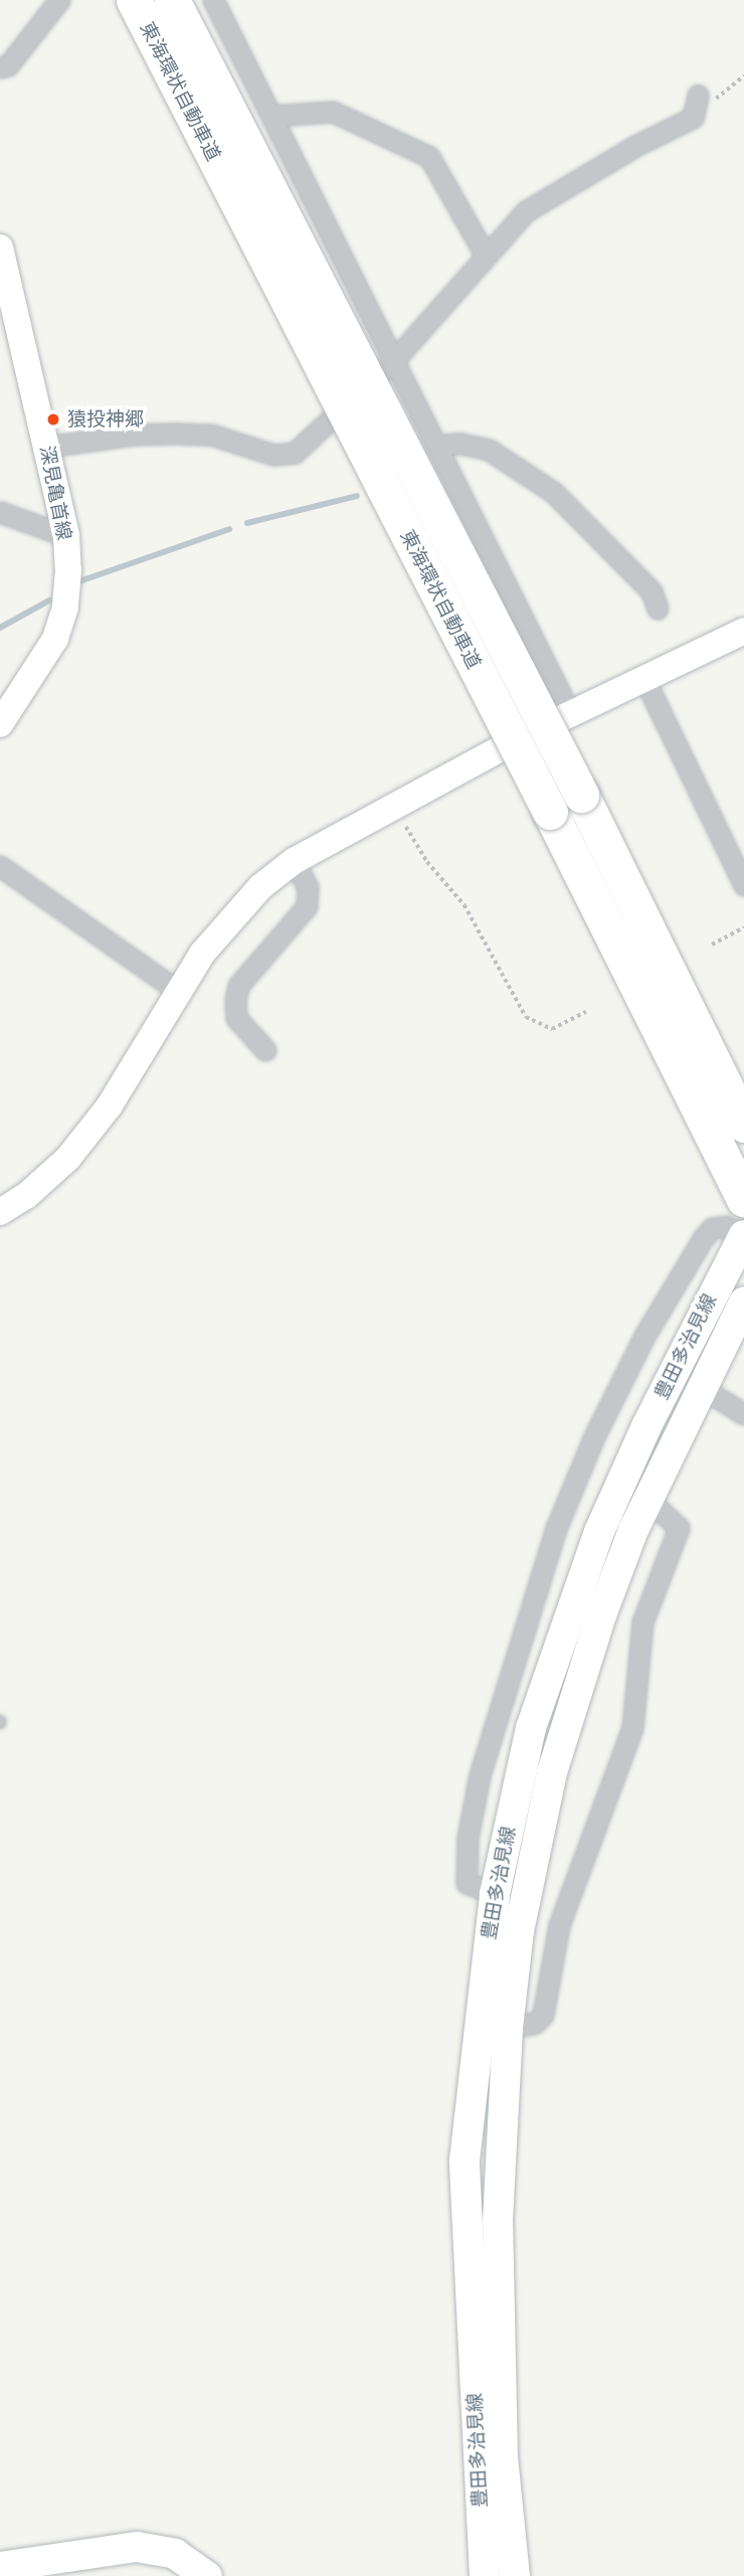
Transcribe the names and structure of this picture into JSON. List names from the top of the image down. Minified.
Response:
{"streets":{"highway":["東海環状自動車道"],"main road":["豊田多治見線"],"street":["深見亀首線"]},"places":["猿投神郷"]}
